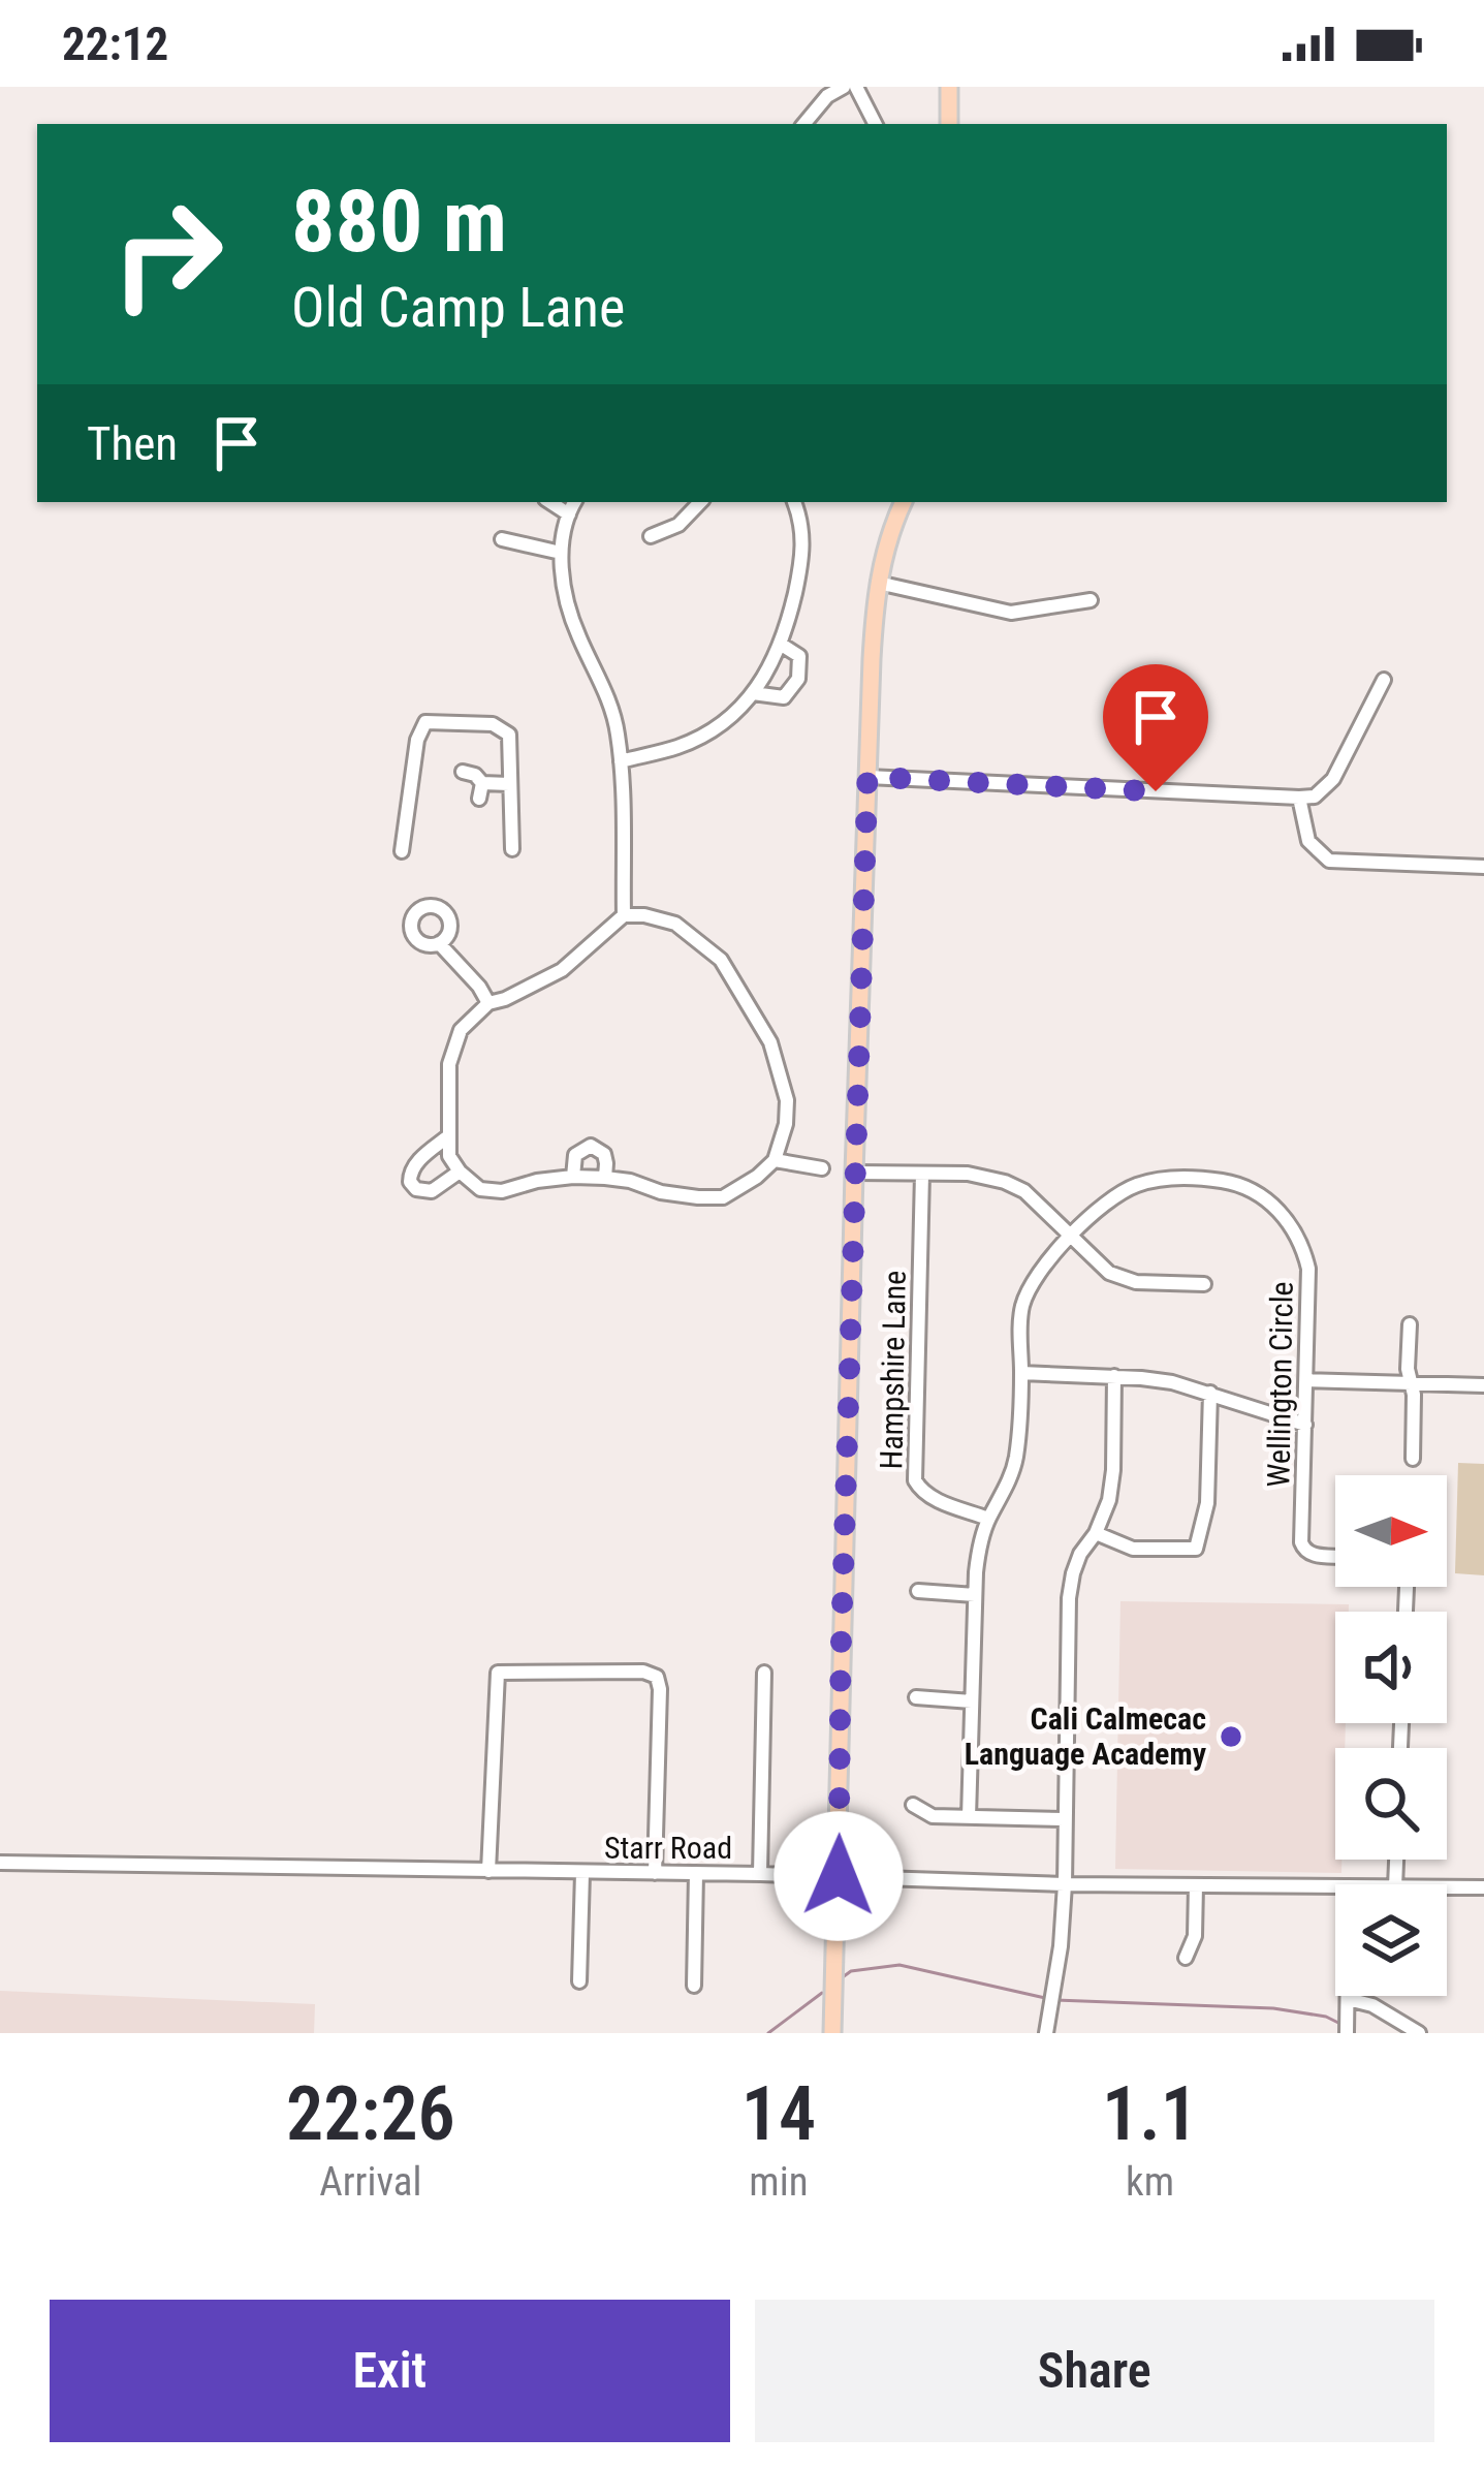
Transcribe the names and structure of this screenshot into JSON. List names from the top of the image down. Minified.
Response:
{"streets":{"street":["Hampshire Lane","Wellington Circle","Starr Road"]},"crossings":[["Hampshire Lane","Wellington Circle"]],"places":["Cali Calmecac Language Academy"],"north":"right","page":{"status":"22:12","turn":["880 m","Old Camp Lane"],"then":"Then","eta":["22:26","Arrival","14","min","1.1","km"],"buttons":["Exit","Share"]}}
